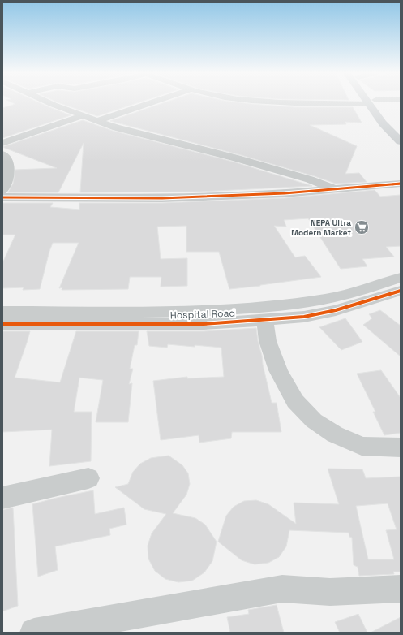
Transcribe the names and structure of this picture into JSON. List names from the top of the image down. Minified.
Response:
{"streets":{"street":["Hospital Road"]},"places":{"supermarket":["NEPA Ultra Modern Market"]}}
